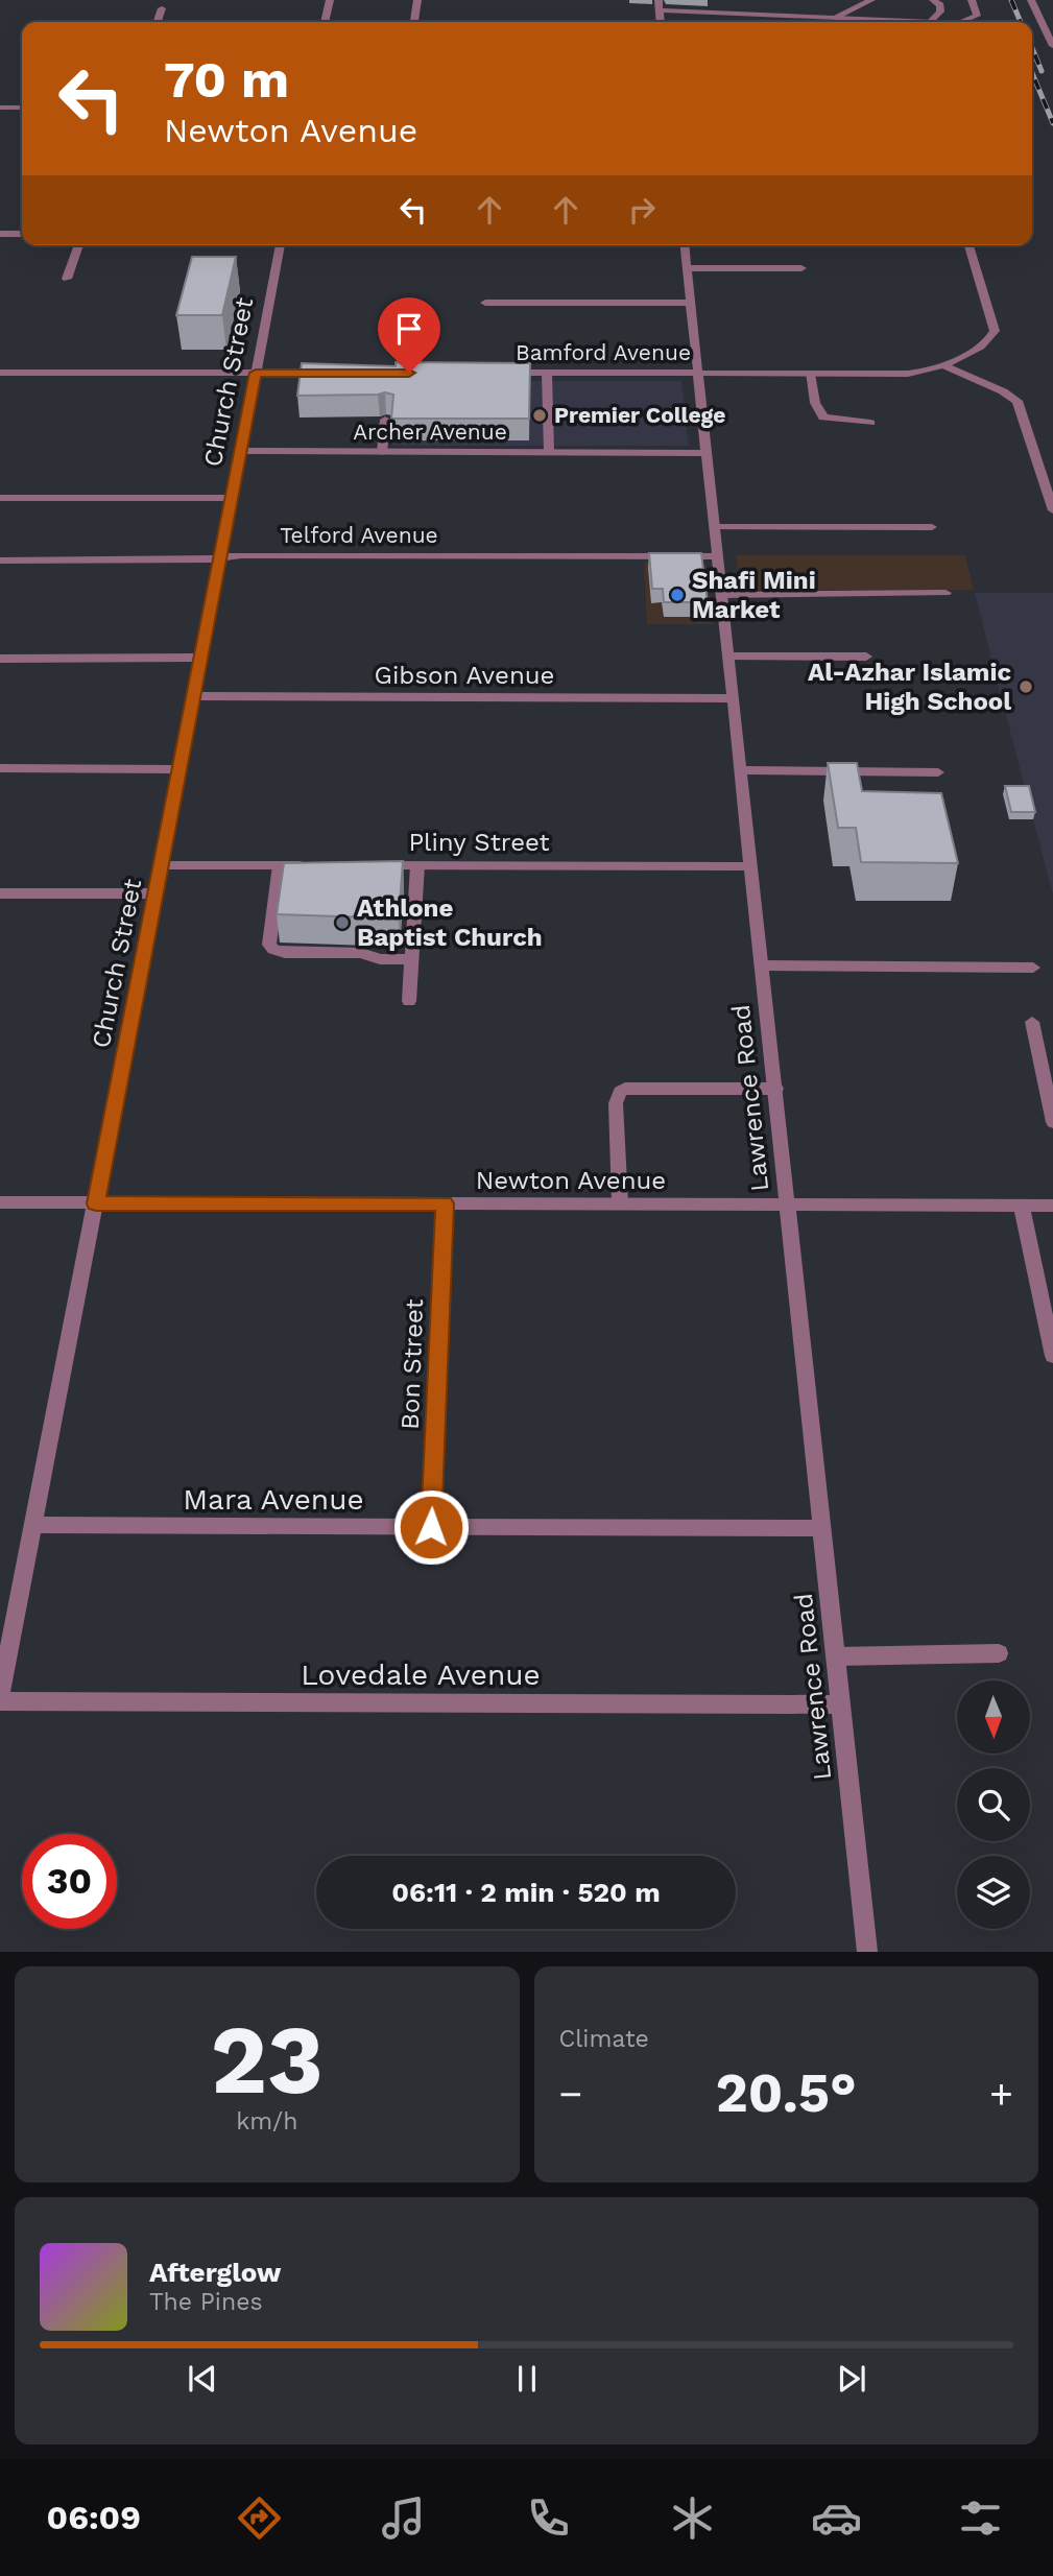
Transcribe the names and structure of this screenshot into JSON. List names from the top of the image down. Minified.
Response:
{"streets":{"street":["Bamford Avenue","Church Street","Archer Avenue","Telford Avenue","Gibson Avenue","Pliny Street","Lawrence Road","Newton Avenue","Bon Street","Mara Avenue","Lovedale Avenue"]},"crossings":[["Bamford Avenue","Lawrence Road"],["Church Street","Archer Avenue"],["Church Street","Telford Avenue"],["Church Street","Gibson Avenue"],["Church Street","Newton Avenue"],["Church Street","Mara Avenue"],["Church Street","Lovedale Avenue"],["Archer Avenue","Lawrence Road"],["Telford Avenue","Lawrence Road"],["Gibson Avenue","Lawrence Road"],["Pliny Street","Lawrence Road"],["Lawrence Road","Newton Avenue"],["Lawrence Road","Mara Avenue"],["Lawrence Road","Lovedale Avenue"],["Newton Avenue","Bon Street"],["Bon Street","Mara Avenue"]],"places":["Premier College","Shafi Mini Market","Al-Azhar Islamic High School","Athlone Baptist Church"],"north":"bottom","page":{"turn":["70 m","Newton Avenue"],"limit":"30","trip":"06:11 · 2 min · 520 m","tile":[["23","km/h"],"Climate"],"heat":["−","20.5°","+"],"song":["Afterglow","The Pines"],"tabs":"06:09"}}
